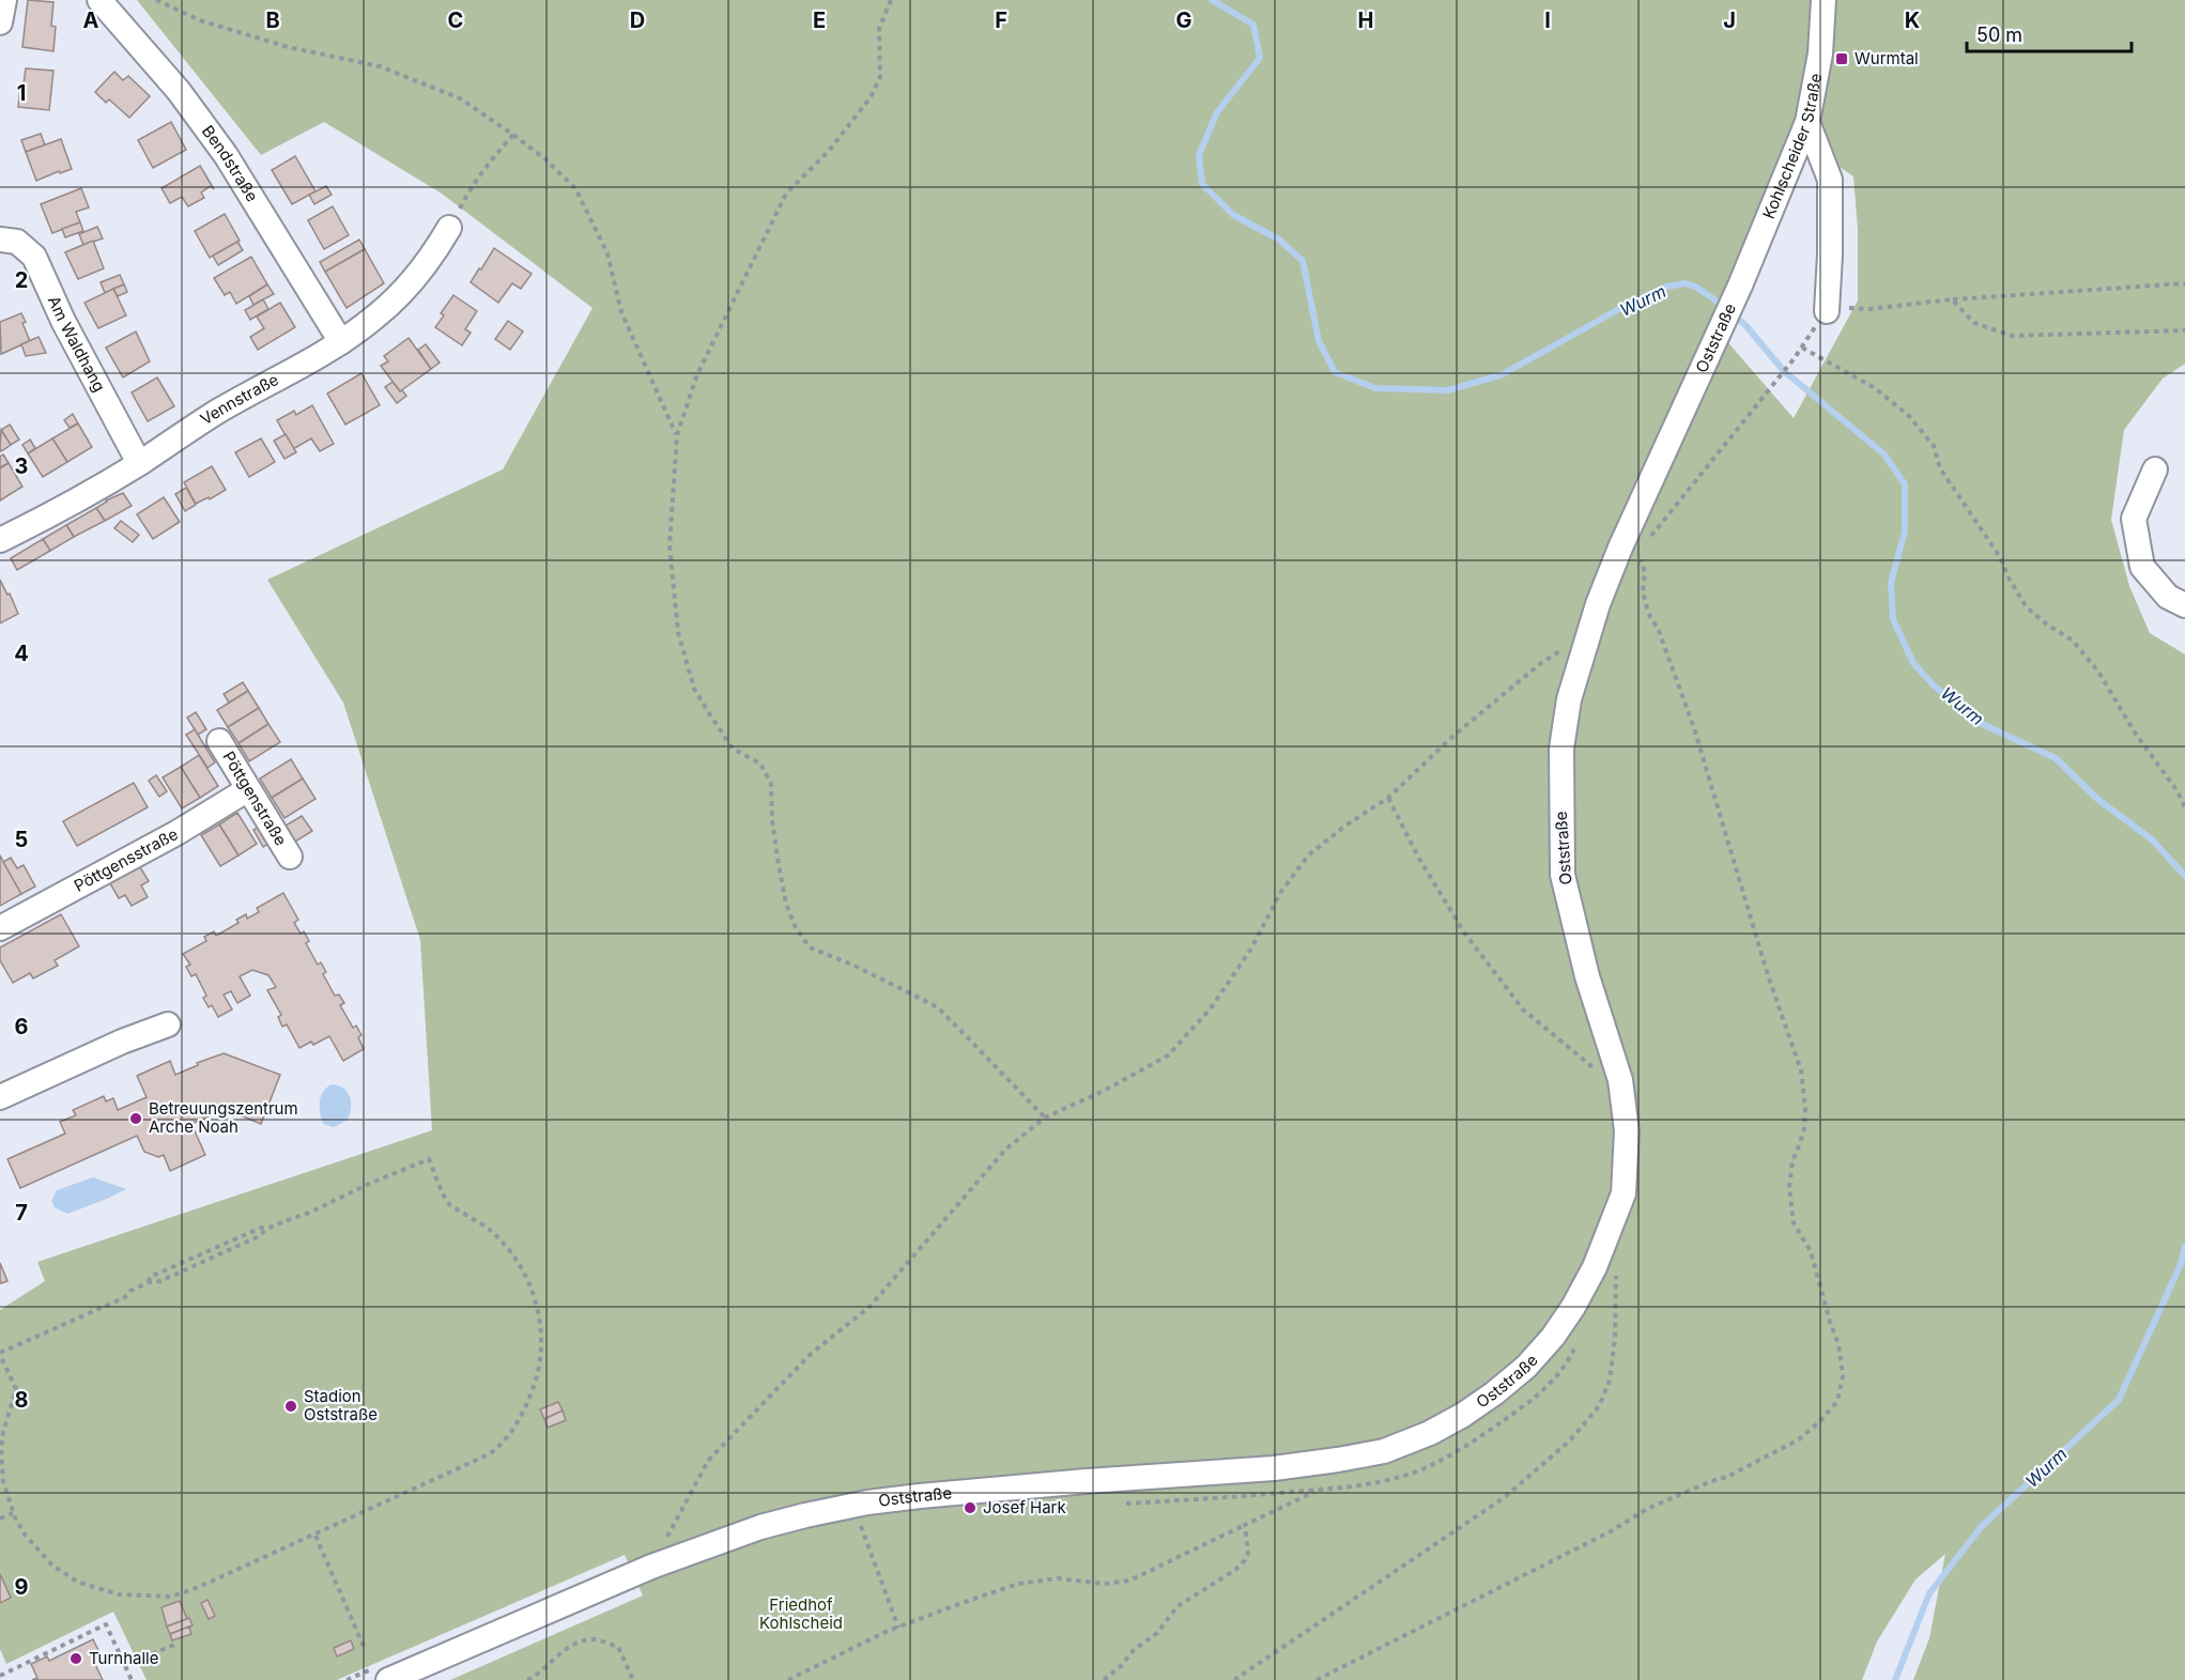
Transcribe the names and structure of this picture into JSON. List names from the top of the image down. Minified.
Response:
{"streets":{"street":["Kohlscheider Straße","Bendstraße","Oststraße","Am Waldhang","Vennstraße","Pöttgenstraße","Pöttgensstraße"]},"crossings":[["Kohlscheider Straße","Oststraße"],["Bendstraße","Vennstraße"],["Am Waldhang","Vennstraße"],["Pöttgenstraße","Pöttgensstraße"]],"water":["Wurm"],"parks":["Friedhof Kohlscheid"],"places":{"transit":["Wurmtal"],"other":["Betreuungszentrum Arche Noah","Stadion Oststraße","Josef Hark","Turnhalle"]},"scale_bar":"50 m","grid":{"columns":["A","B","C","D","E","F","G","H","I","J","K"],"rows":["1","2","3","4","5","6","7","8","9"]}}
